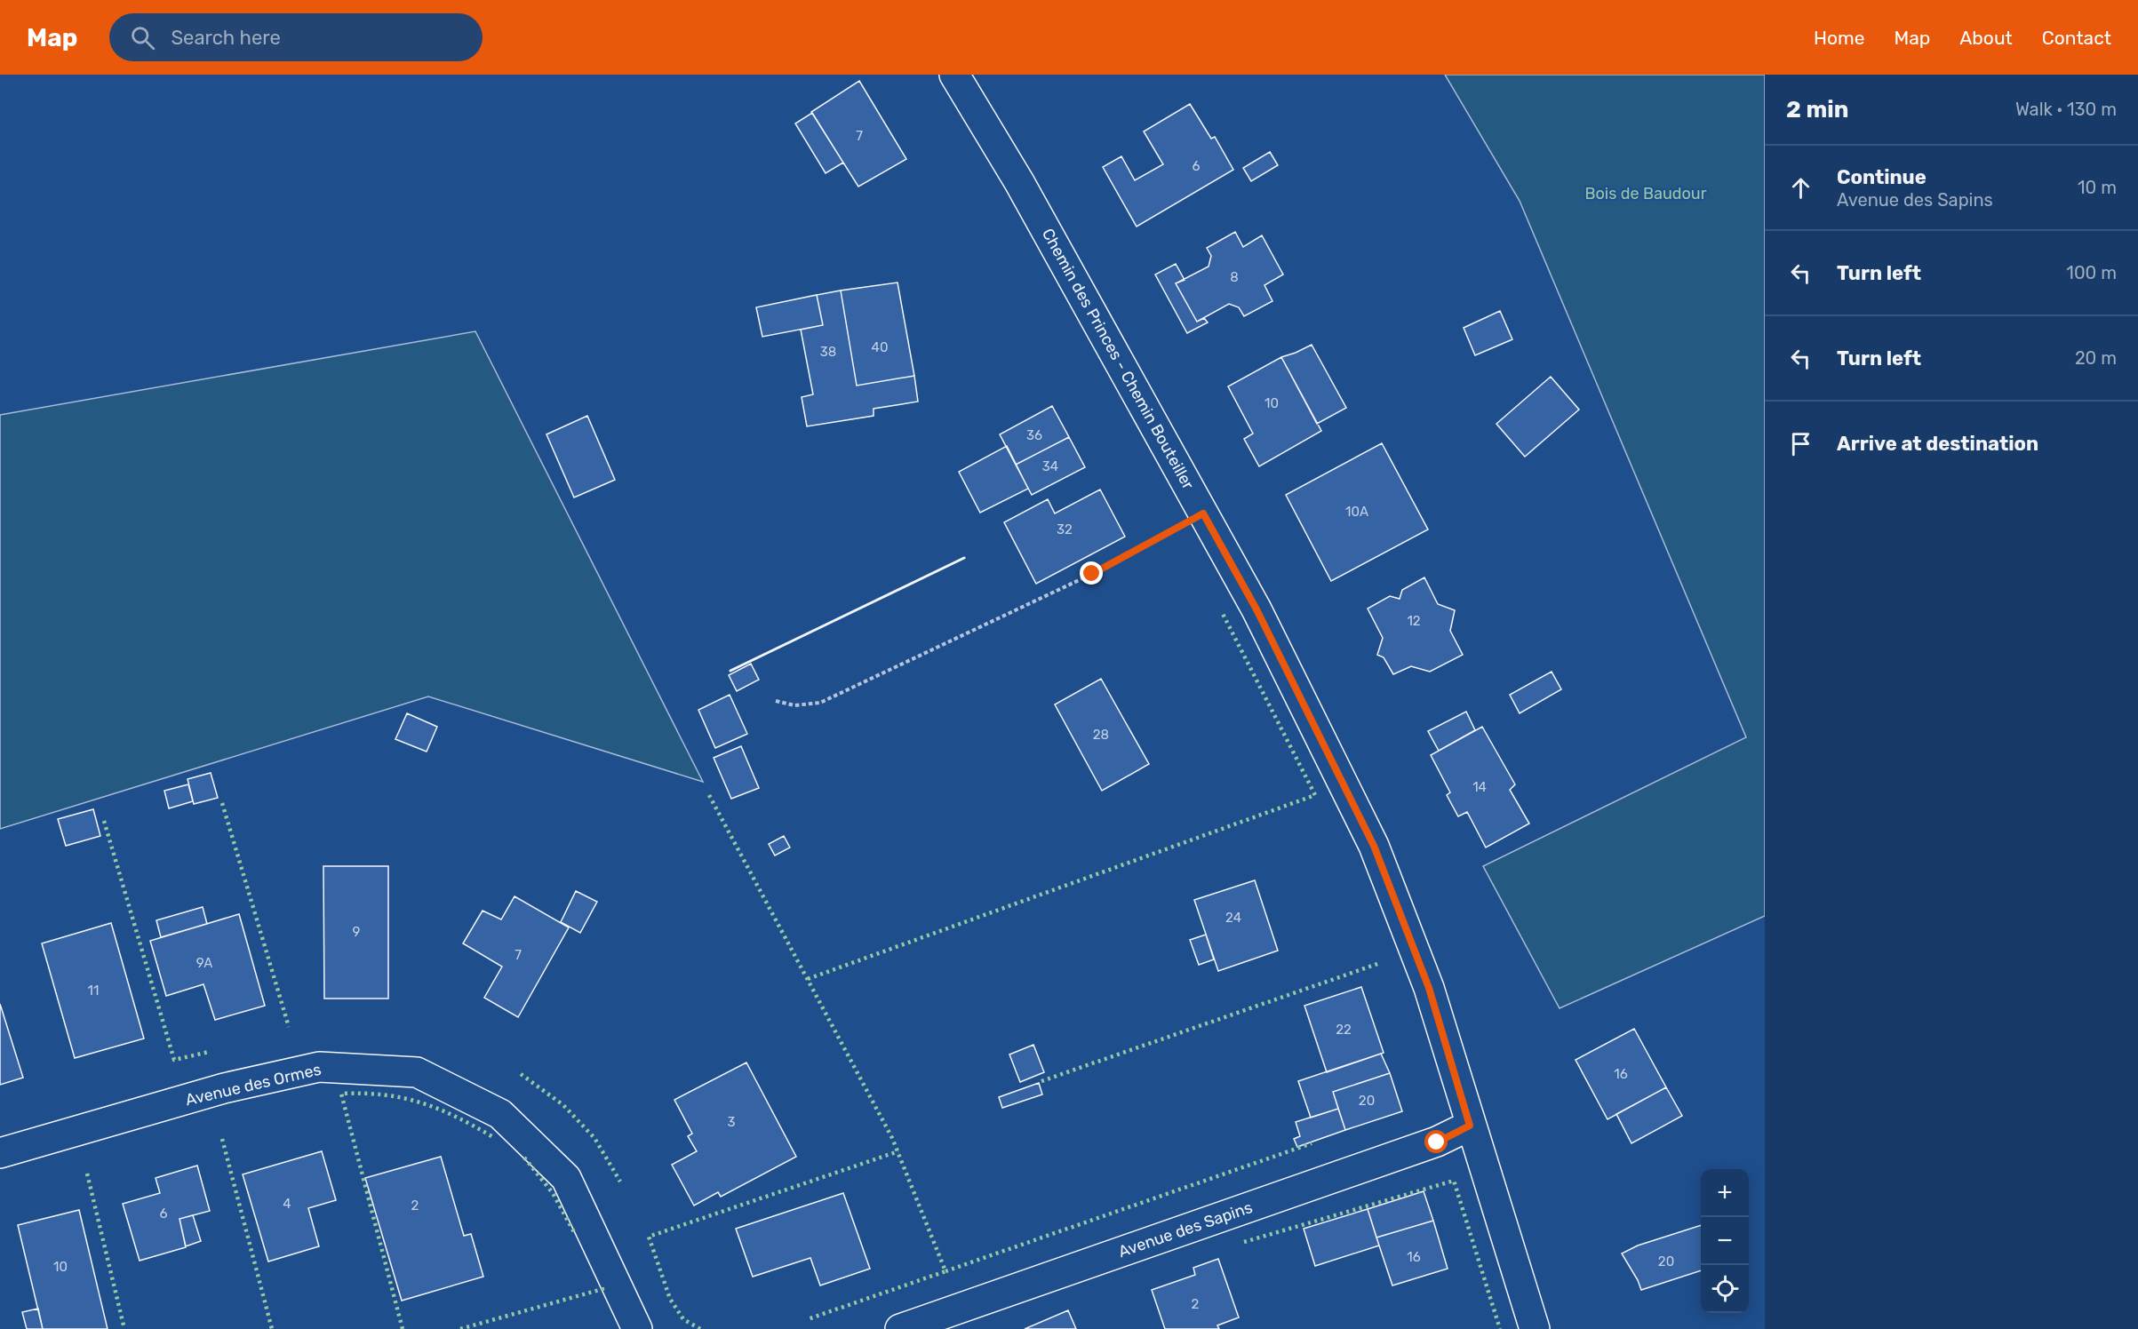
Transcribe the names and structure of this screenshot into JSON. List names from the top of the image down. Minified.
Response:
{"streets":{"street":["Chemin des Princes - Chemin Bouteiller","Avenue des Ormes","Avenue des Sapins"]},"crossings":[["Chemin des Princes - Chemin Bouteiller","Avenue des Sapins"]],"parks":["Bois de Baudour"],"house_numbers":["7","6","8","40","38","10","36","34","10A","32","12","28","14","24","9","7","9A","11","22","16","20","3","4","2","6","16","20","10","2"],"page":{"header":"Map","search":"Search here","nav":["Home","Map","About","Contact"],"heading":["2 min","Walk · 130 m"],"list":[["Continue","Avenue des Sapins","10 m"],["Turn left","100 m"],["Turn left","20 m"],"Arrive at destination"],"map_buttons":["+","−"]}}
